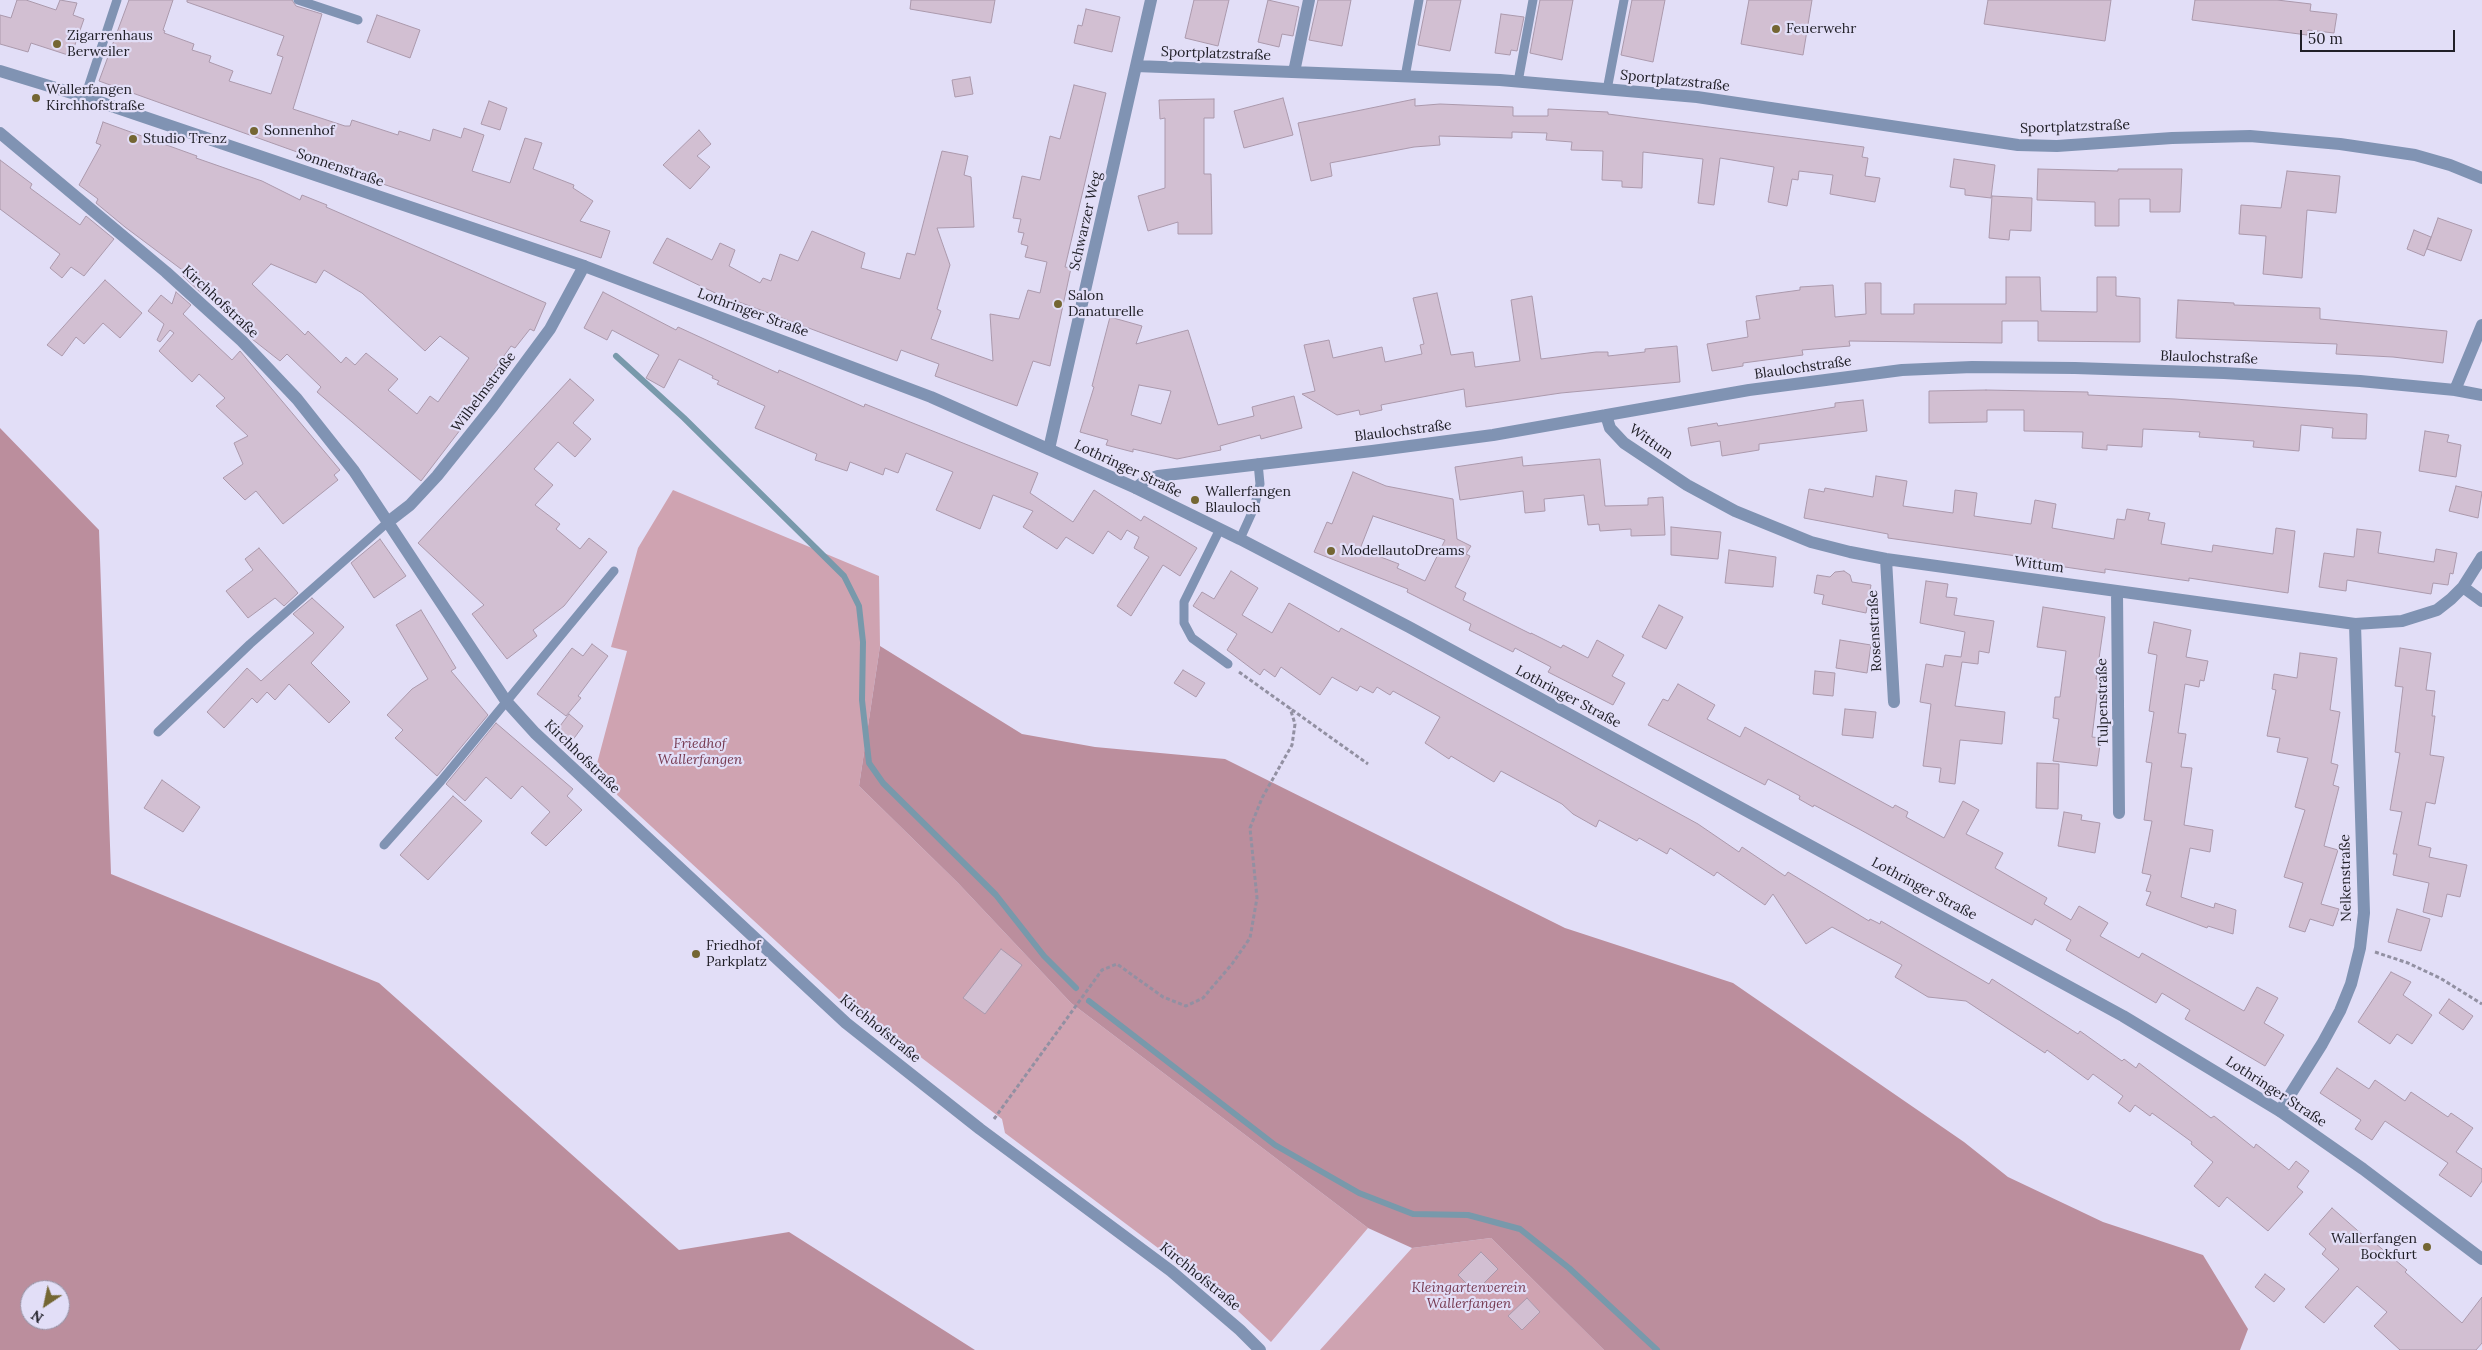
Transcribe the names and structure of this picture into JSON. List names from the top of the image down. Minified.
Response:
{"streets":{"street":["Sportplatzstraße","Sonnenstraße","Schwarzer Weg","Kirchhofstraße","Lothringer Straße","Blaulochstraße","Wilhelmstraße","Wittum","Rosenstraße","Tulpenstraße","Nelkenstraße"]},"crossings":[["Sportplatzstraße","Schwarzer Weg"],["Sonnenstraße","Lothringer Straße"],["Sonnenstraße","Wilhelmstraße"],["Schwarzer Weg","Lothringer Straße"],["Kirchhofstraße","Wilhelmstraße"],["Lothringer Straße","Blaulochstraße"],["Lothringer Straße","Wilhelmstraße"],["Lothringer Straße","Nelkenstraße"],["Blaulochstraße","Wittum"],["Wittum","Rosenstraße"],["Wittum","Tulpenstraße"],["Wittum","Nelkenstraße"]],"parks":["Friedhof Wallerfangen","Kleingartenverein Wallerfangen"],"places":["Feuerwehr","Zigarrenhaus Berweiler","Wallerfangen Kirchhofstraße","Sonnenhof","Studio Trenz","Salon Danaturelle","Wallerfangen Blauloch","ModellautoDreams","Friedhof Parkplatz","Wallerfangen Bockfurt"],"scale_bar":"50 m","north":"bottom left"}
